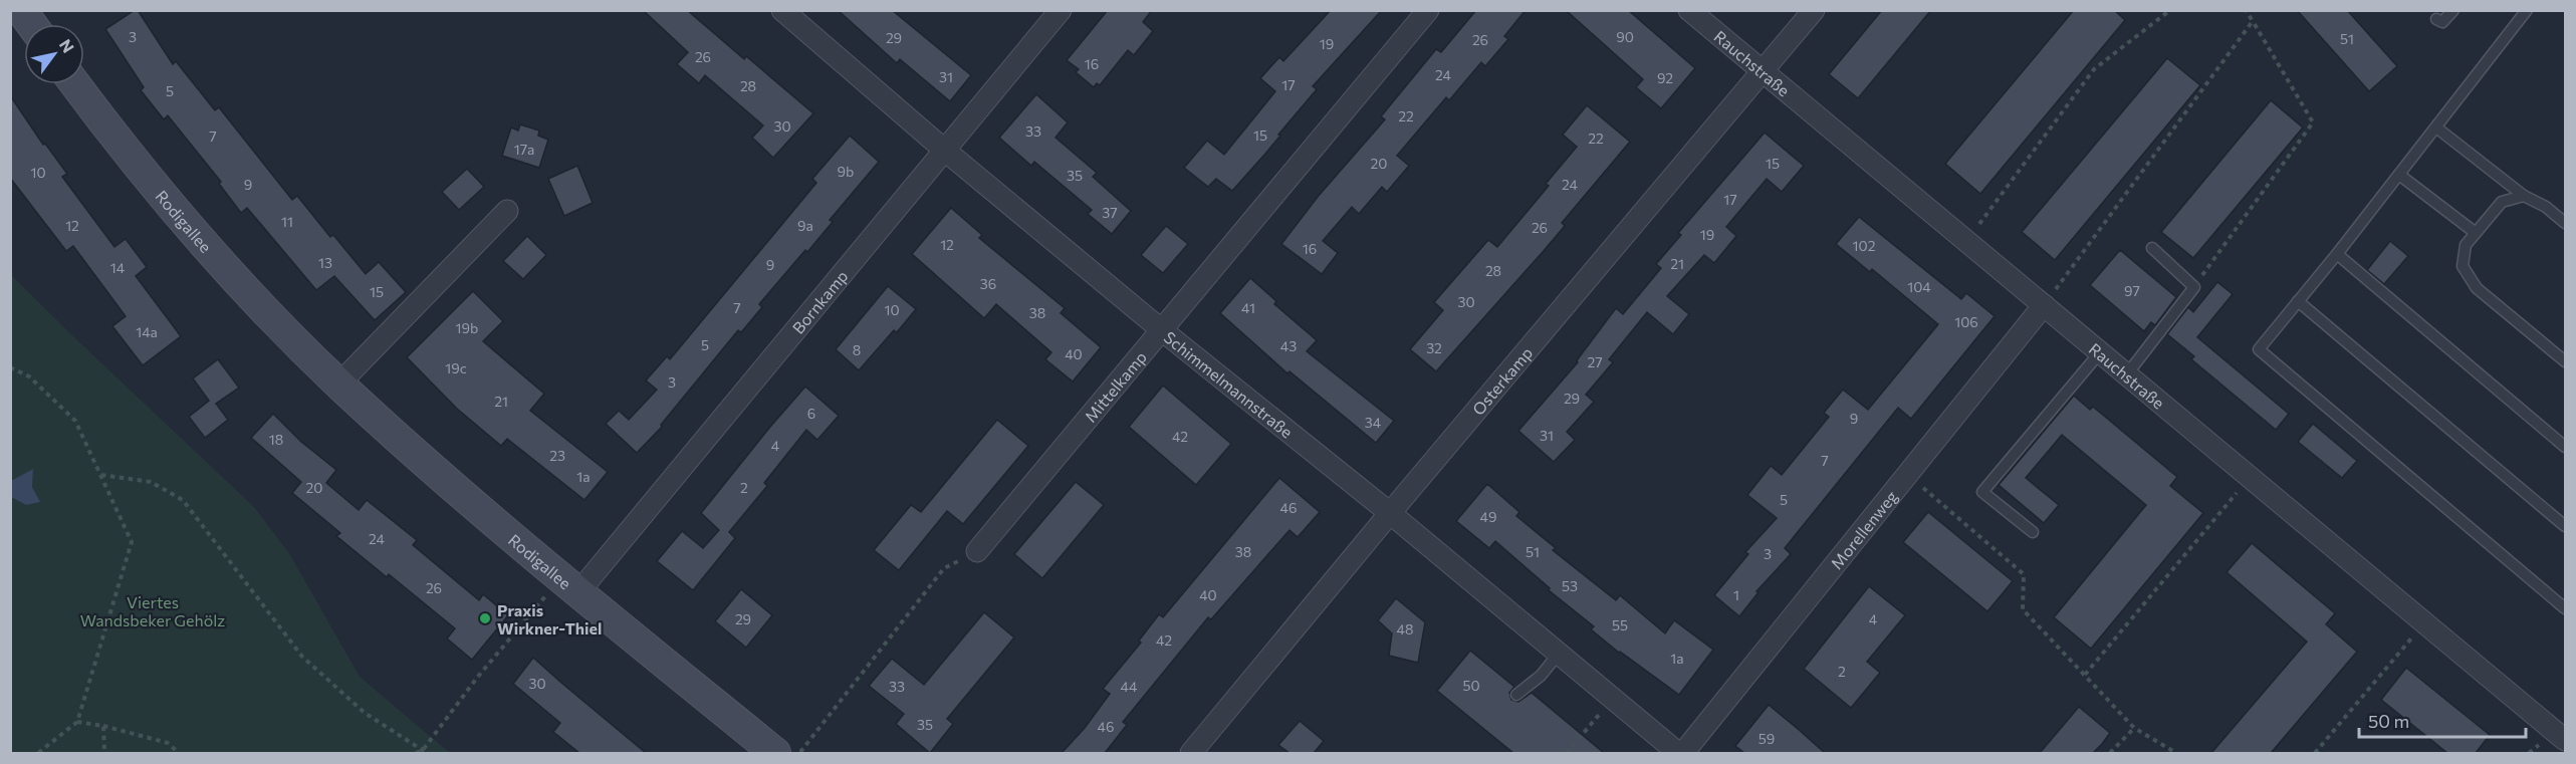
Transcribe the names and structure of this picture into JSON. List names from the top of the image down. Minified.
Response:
{"streets":{"main road":["Rodigallee"],"street":["Rauchstraße","Bornkamp","Osterkamp","Schimmelmannstraße","Mittelkamp","Morellenweg"]},"crossings":[["Rauchstraße","Osterkamp"],["Rauchstraße","Morellenweg"],["Rodigallee","Bornkamp"],["Bornkamp","Schimmelmannstraße"],["Osterkamp","Schimmelmannstraße"],["Schimmelmannstraße","Mittelkamp"],["Schimmelmannstraße","Morellenweg"]],"parks":["Viertes Wandsbeker Gehölz"],"places":["Praxis Wirkner-Thiel"],"house_numbers":["3","90","29","51","26","19","26","16","24","31","92","17","28","5","22","30","33","15","7","22","17a","20","15","9b","10","35","9","24","17","37","11","12","9a","26","19","12","102","16","13","21","9","14","28","36","104","97","15","30","7","41","10","38","106","19b","14a","5","43","32","8","40","27","19c","3","29","21","6","9","34","31","42","18","4","23","7","1a","20","2","5","46","49","24","38","51","3","53","26","40","1","29","4","55","48","42","1a","2","30","50","33","44","35","46","59"],"scale_bar":"50 m","north":"top right"}
